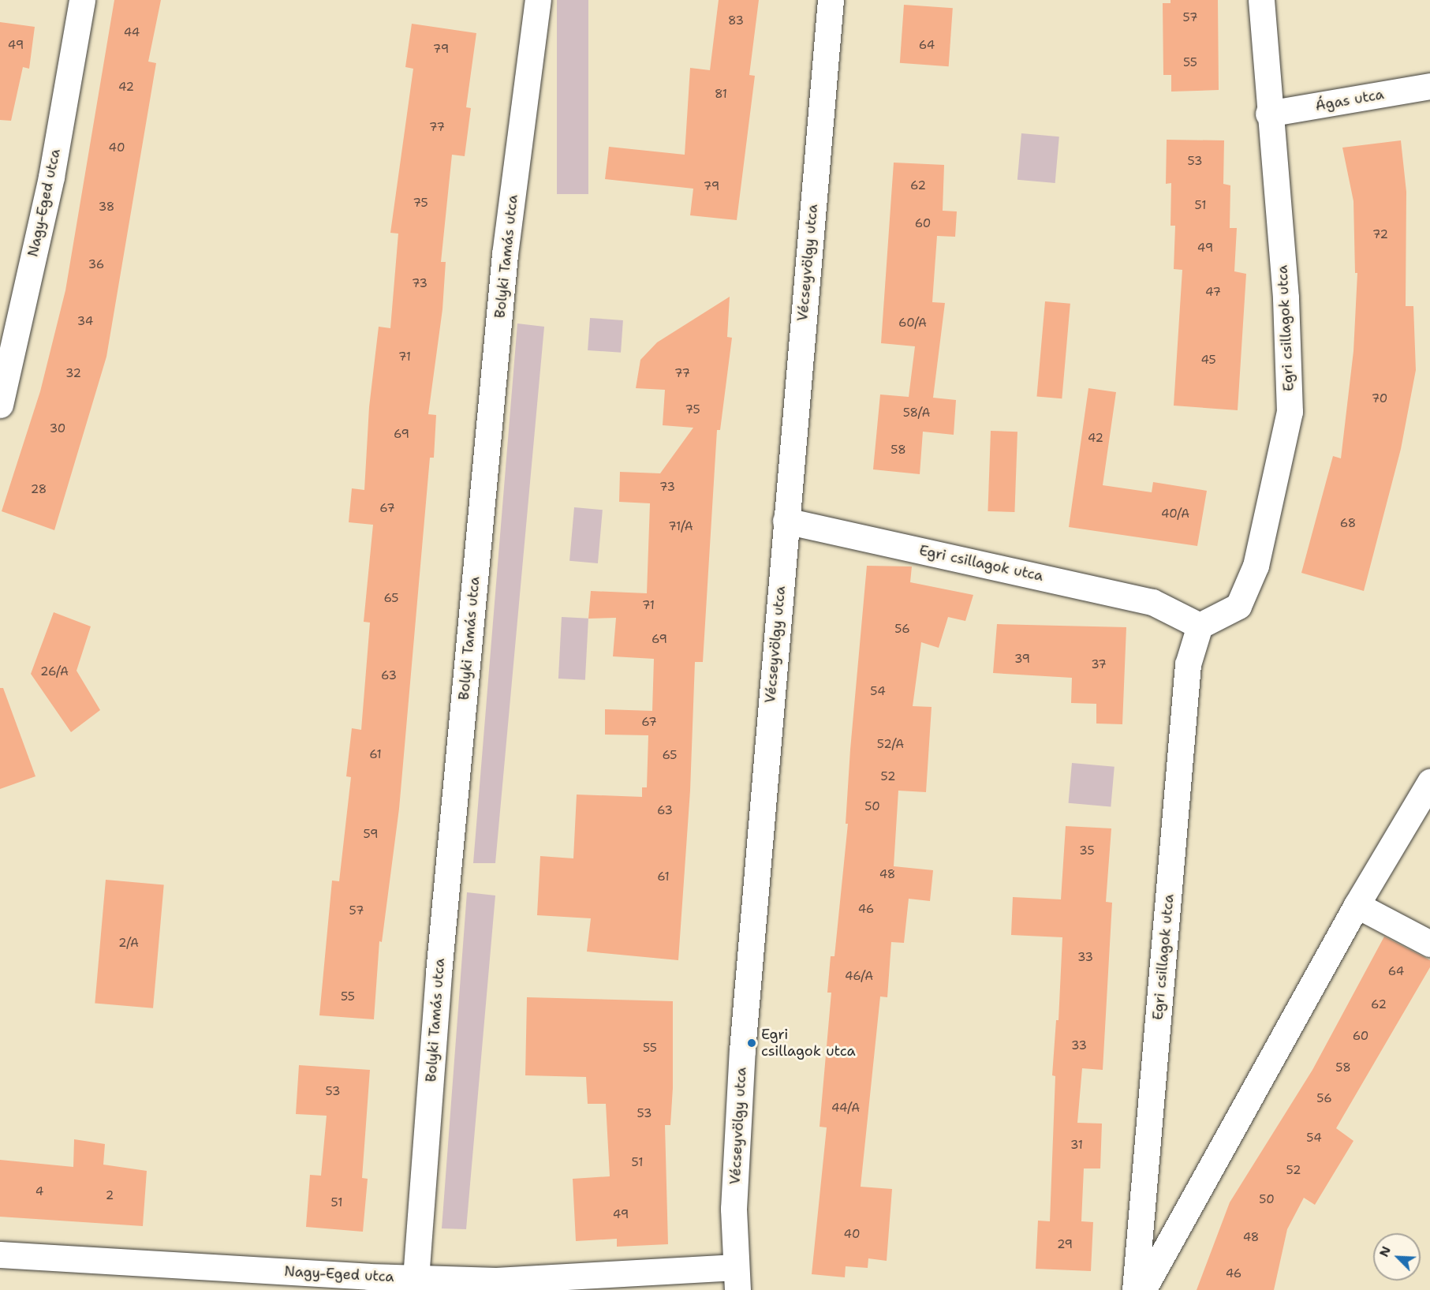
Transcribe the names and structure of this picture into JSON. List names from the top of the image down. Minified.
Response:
{"streets":{"street":["Ágas utca","Nagy-Eged utca","Bolyki Tamás utca","Vécseyvölgy utca","Egri csillagok utca"]},"crossings":[["Ágas utca","Egri csillagok utca"],["Nagy-Eged utca","Bolyki Tamás utca"],["Nagy-Eged utca","Vécseyvölgy utca"],["Vécseyvölgy utca","Egri csillagok utca"]],"places":["Egri csillagok utca"],"house_numbers":["57","83","44","49","64","79","55","42","81","77","40","53","62","79","75","51","38","60","72","49","36","73","47","34","60/A","71","45","32","77","70","75","58/A","30","69","42","58","73","28","67","40/A","68","71/A","65","71","56","69","39","37","26/A","63","54","67","52/A","61","65","52","50","63","59","35","48","61","46","57","2/A","33","64","46/A","55","62","60","33","55","58","53","56","44/A","53","54","31","51","52","4","2","50","51","49","40","48","29","46"],"north":"top left"}
